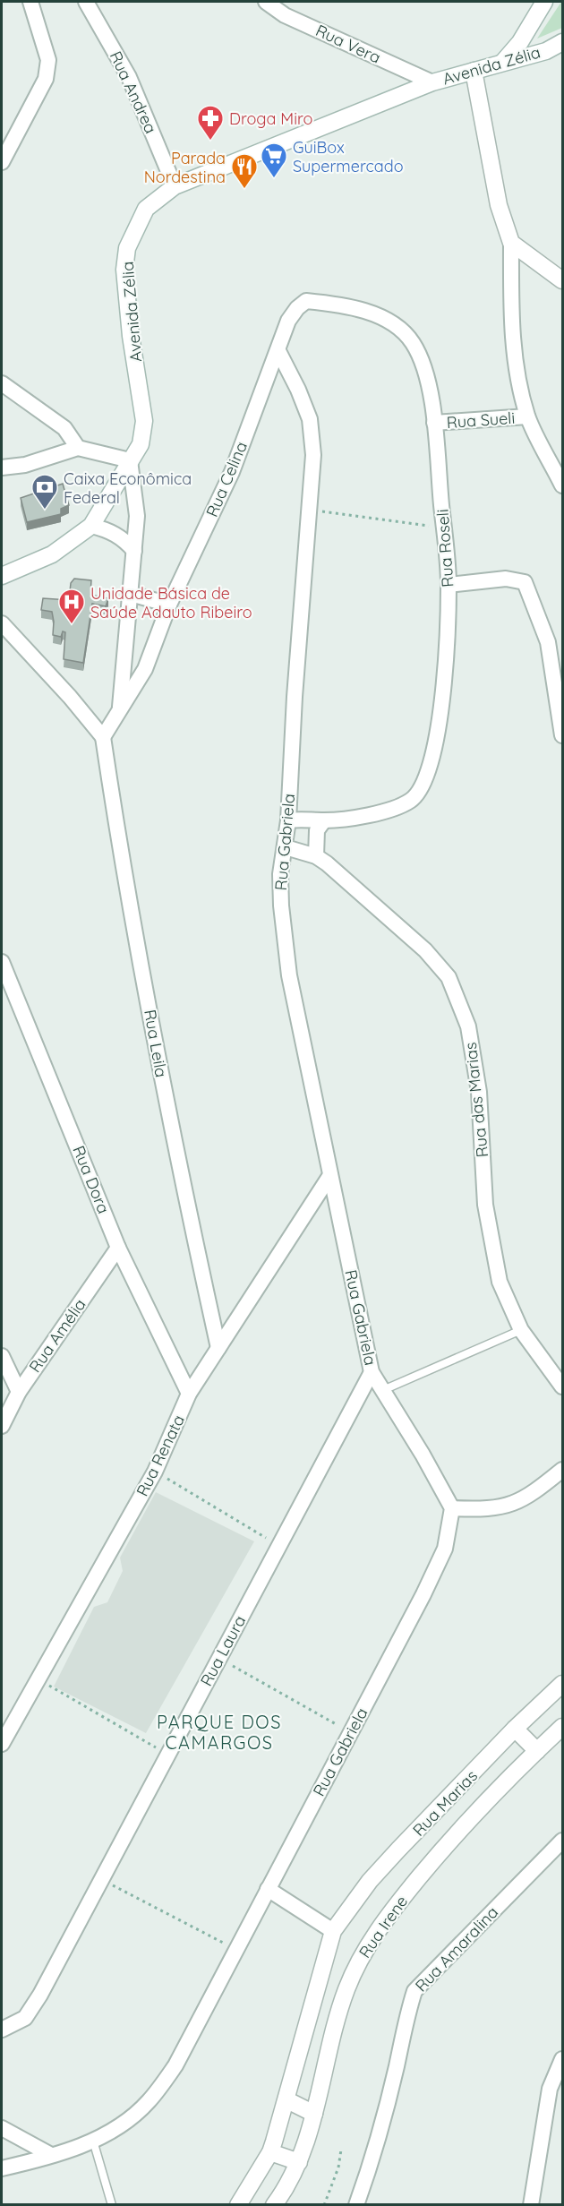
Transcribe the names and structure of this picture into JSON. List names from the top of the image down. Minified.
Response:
{"streets":{"street":["Rua Vera","Avenida Zélia","Rua Andrea","Rua Sueli","Rua Celina","Rua Roseli","Rua Gabriela","Rua Leila","Rua das Marias","Rua Dora","Rua Amélia","Rua Renata","Rua Laura","Rua Marias","Rua Irene","Rua Amaralina"]},"crossings":[["Rua Vera","Avenida Zélia"],["Avenida Zélia","Rua Andrea"],["Rua Sueli","Rua Roseli"],["Rua Celina","Rua Roseli"],["Rua Celina","Rua Gabriela"],["Rua Celina","Rua Leila"],["Rua Roseli","Rua Gabriela"],["Rua Gabriela","Rua das Marias"],["Rua Gabriela","Rua Renata"],["Rua Gabriela","Rua Laura"],["Rua Leila","Rua Renata"],["Rua Dora","Rua Amélia"],["Rua Dora","Rua Renata"]],"districts":["PARQUE DOS CAMARGOS"],"places":{"pharmacy":["Droga Miro"],"supermarket":["GuiBox Supermercado"],"restaurant":["Parada Nordestina"],"bank":["Caixa Econômica Federal"],"hospital":["Unidade Básica de Saúde Adauto Ribeiro"]}}
